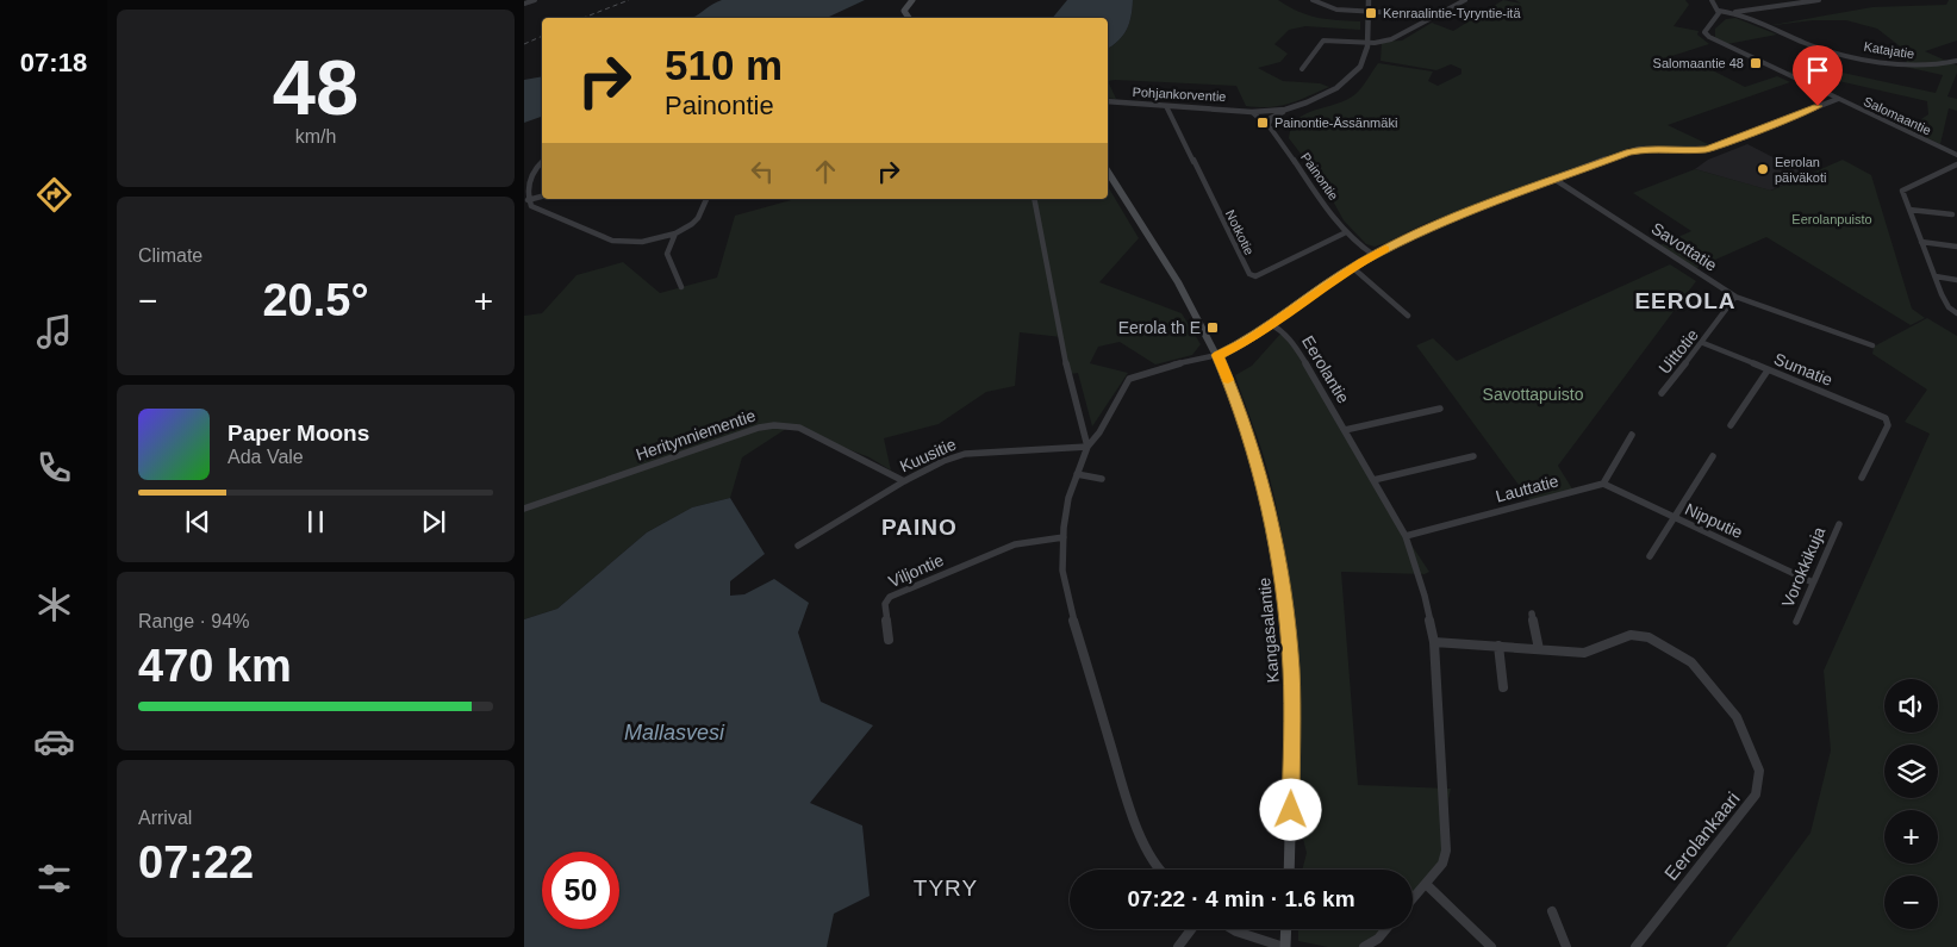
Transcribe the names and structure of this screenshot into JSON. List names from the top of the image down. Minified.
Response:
{"streets":{"main road":["Kangasalantie"],"street":["Katajatie","Pohjankorventie","Salomaantie","Painontie","Notkotie","Savottatie","Uittotie","Eerolantie","Sumatie","Heritynniementie","Kuusitie","Lauttatie","Nipputie","Vorokkikuja","Viljontie","Eerolankaari"]},"crossings":[["Katajatie","Salomaantie"],["Pohjankorventie","Painontie"],["Pohjankorventie","Notkotie"],["Painontie","Notkotie"],["Savottatie","Uittotie"],["Uittotie","Sumatie"],["Eerolantie","Lauttatie"],["Eerolantie","Eerolankaari"],["Heritynniementie","Kuusitie"],["Lauttatie","Nipputie"],["Nipputie","Vorokkikuja"]],"districts":["EEROLA","PAINO","TYRY"],"water":["Mallasvesi"],"parks":["Eerolanpuisto","Savottapuisto"],"places":{"transit":["Kenraalintie-Tyryntie-itä","Salomaantie 48","Painontie-Ässänmäki","Eerola th E"],"other":["Eerolan päiväkoti"]},"page":{"tabs":"07:18","tile":[["48","km/h"],"Climate",["Range · 94%","470 km"],["Arrival","07:22"]],"turn":["510 m","Painontie"],"heat":["−","20.5°","+"],"song":["Paper Moons","Ada Vale"],"map_buttons":["+","−"],"limit":"50","trip":"07:22 · 4 min · 1.6 km"}}
